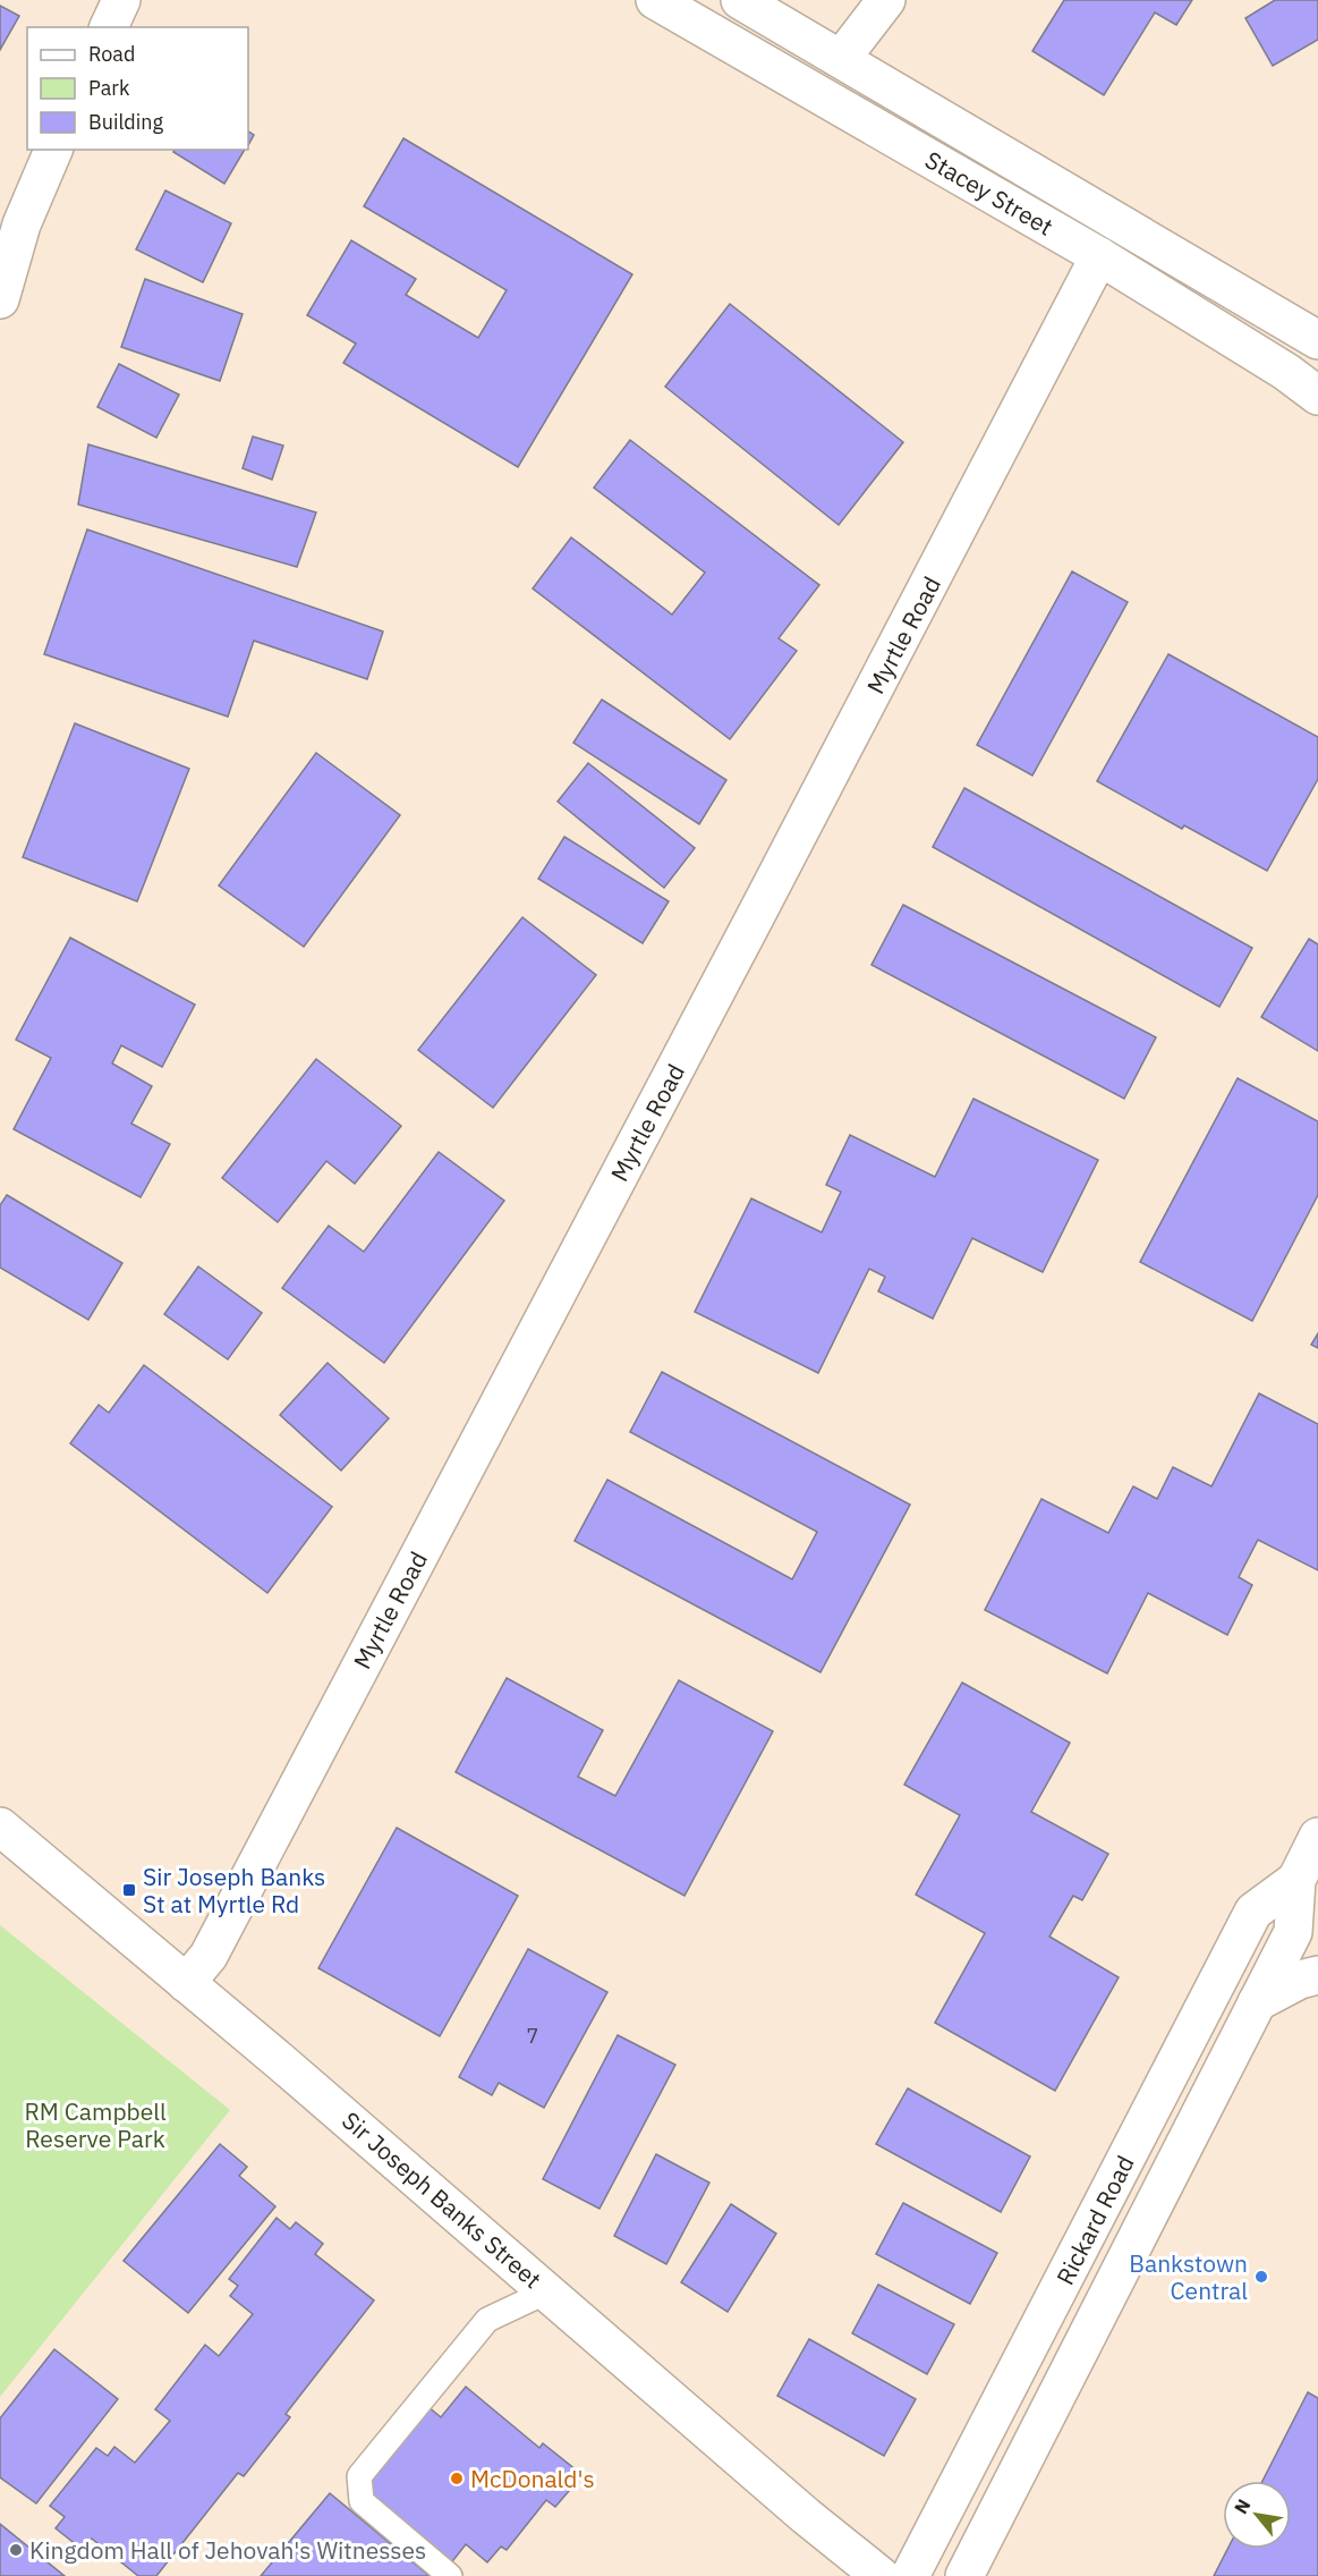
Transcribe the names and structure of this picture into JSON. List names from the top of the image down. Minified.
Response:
{"streets":{"main road":["Stacey Street","Myrtle Road","Sir Joseph Banks Street","Rickard Road"]},"crossings":[["Stacey Street","Myrtle Road"],["Myrtle Road","Sir Joseph Banks Street"]],"parks":["RM Campbell Reserve Park"],"places":{"transit":["Sir Joseph Banks St at Myrtle Rd"],"other":["Bankstown Central","McDonald's","Kingdom Hall of Jehovah's Witnesses"]},"house_numbers":["7"],"legend":["Road","Park","Building"],"north":"top left"}
